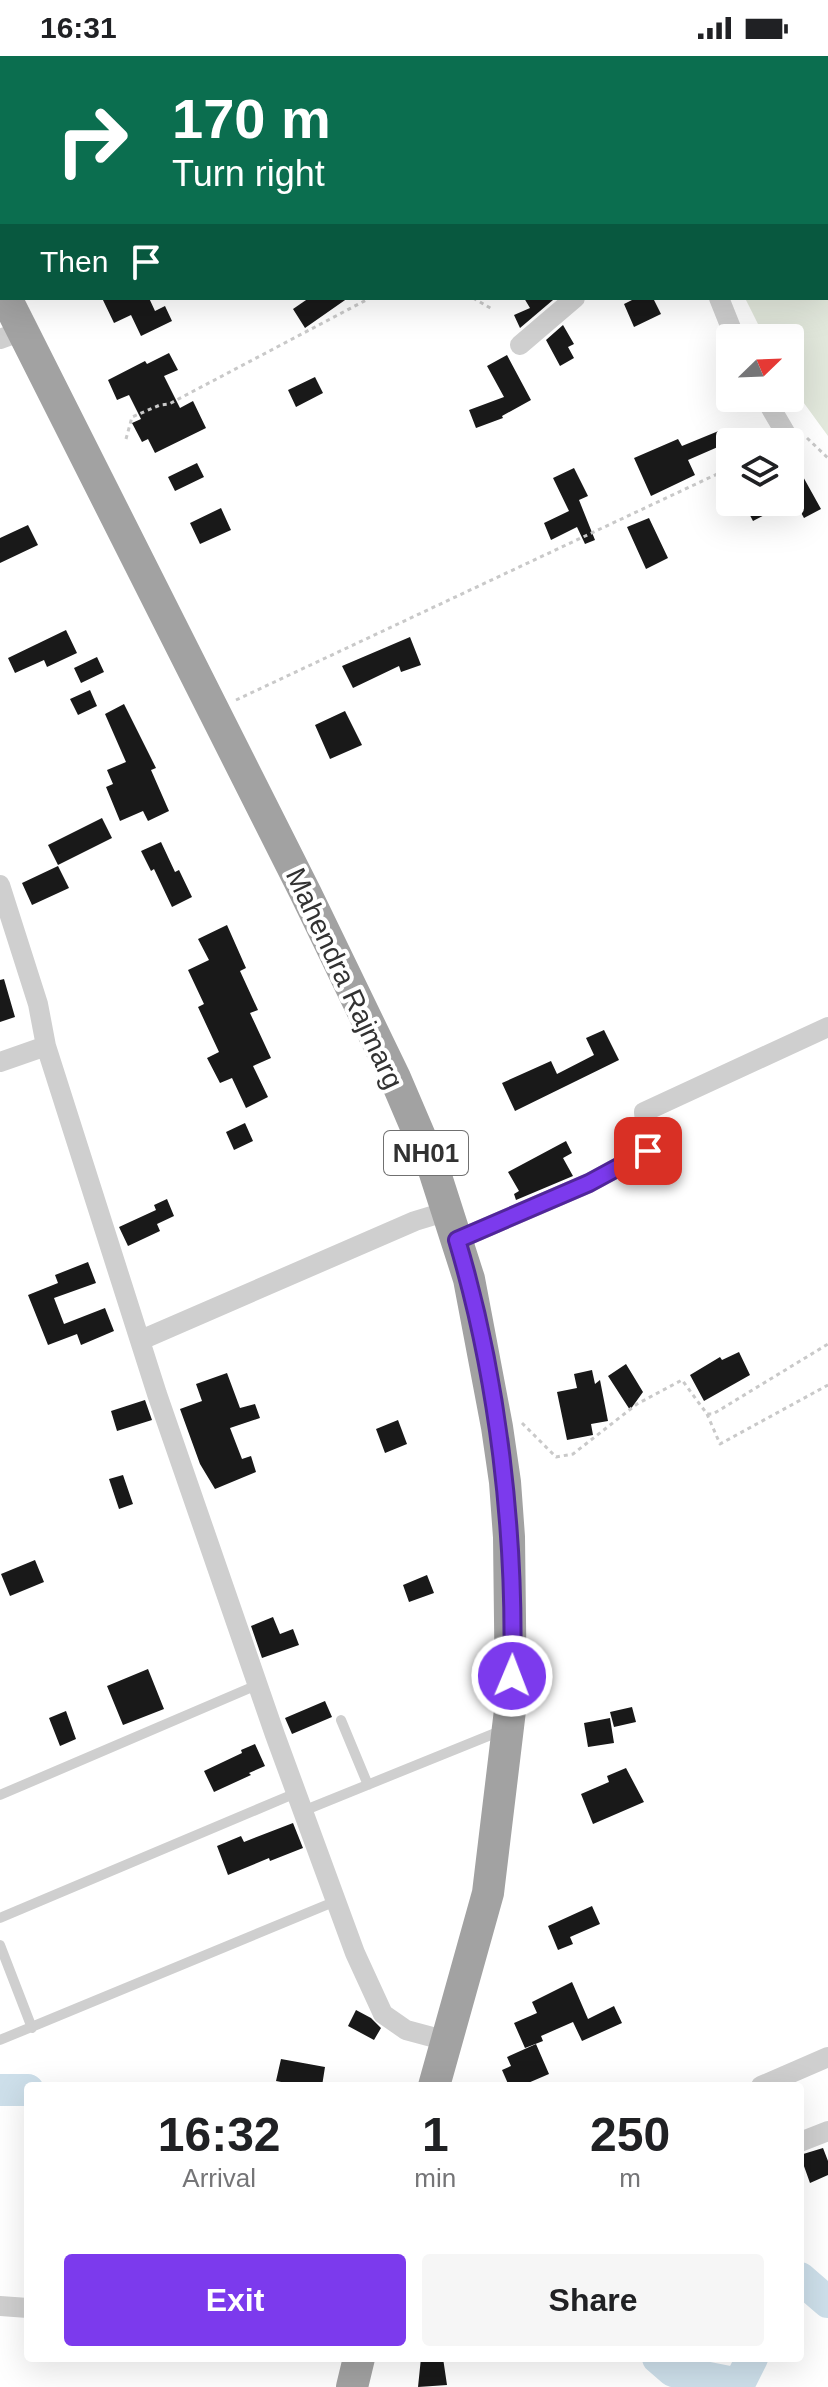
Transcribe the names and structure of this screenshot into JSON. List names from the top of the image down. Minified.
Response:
{"streets":{"highway":["Mahendra Rajmarg","NH01"]},"north":"top right","page":{"status":"16:31","turn":["170 m","Turn right"],"then":"Then","eta":["16:32","Arrival","1","min","250","m"],"buttons":["Exit","Share"]}}
